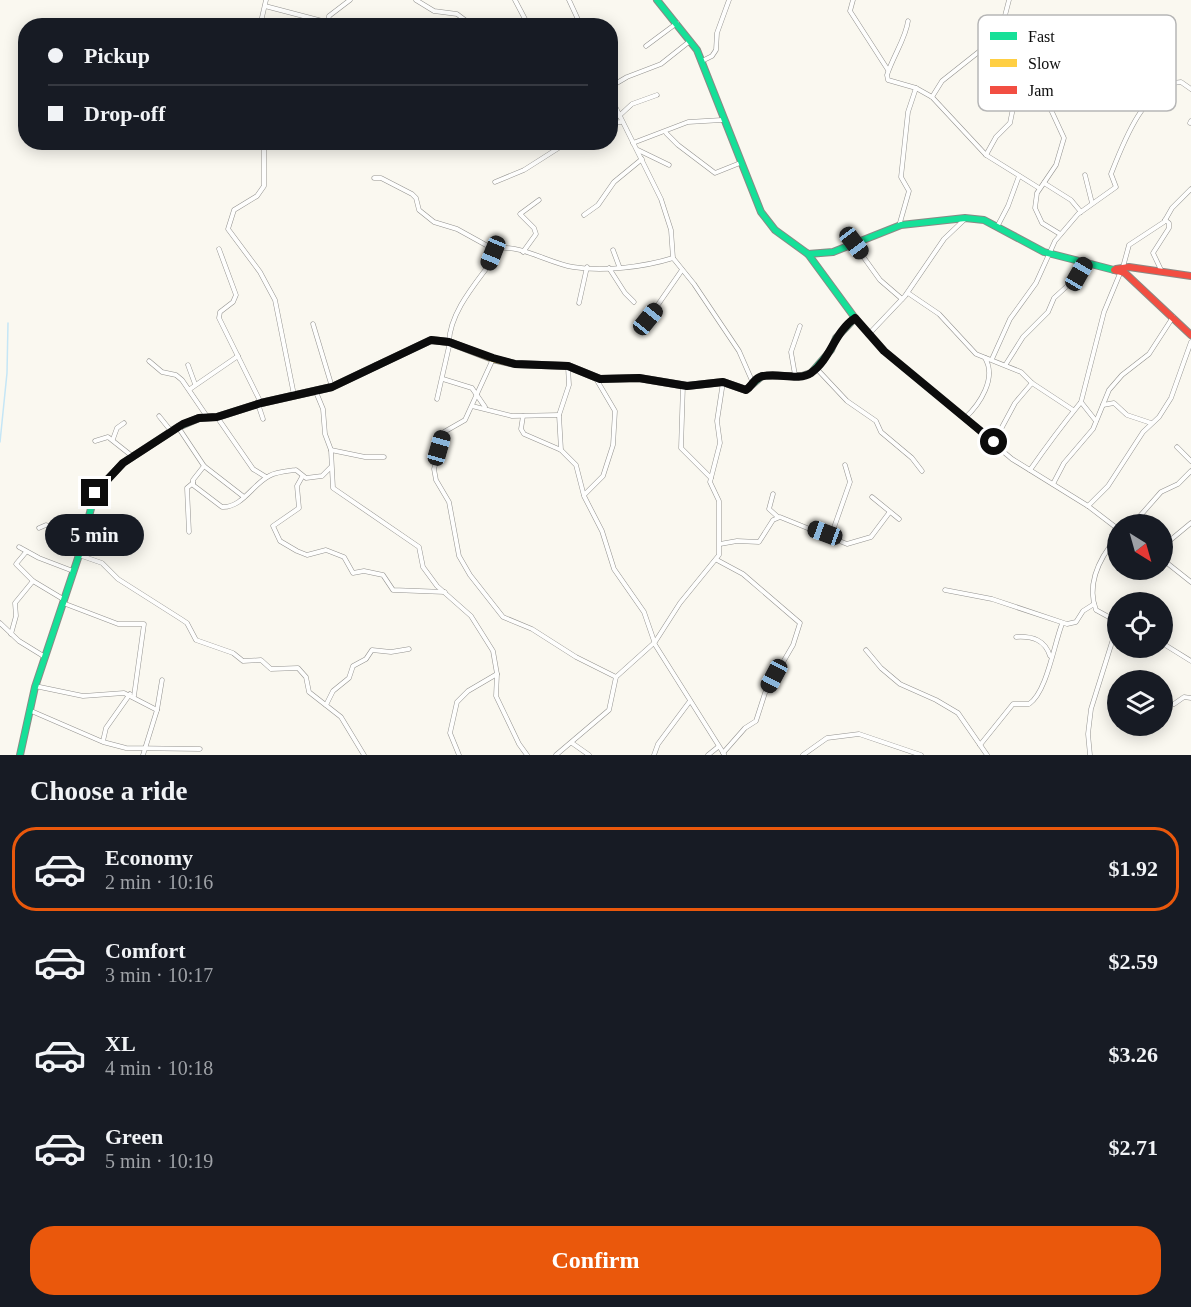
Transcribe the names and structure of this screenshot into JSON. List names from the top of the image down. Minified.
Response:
{"legend":["Fast","Slow","Jam"],"north":"bottom right","page":{"banner":["Pickup","Drop-off"],"bubble":"5 min","heading":"Choose a ride","list":[{"name":"Economy","note":"2 min · 10:16","value":"$1.92"},{"name":"Comfort","note":"3 min · 10:17","value":"$2.59"},{"name":"XL","note":"4 min · 10:18","value":"$3.26"},{"name":"Green","note":"5 min · 10:19","value":"$2.71"}],"buttons":"Confirm"}}
